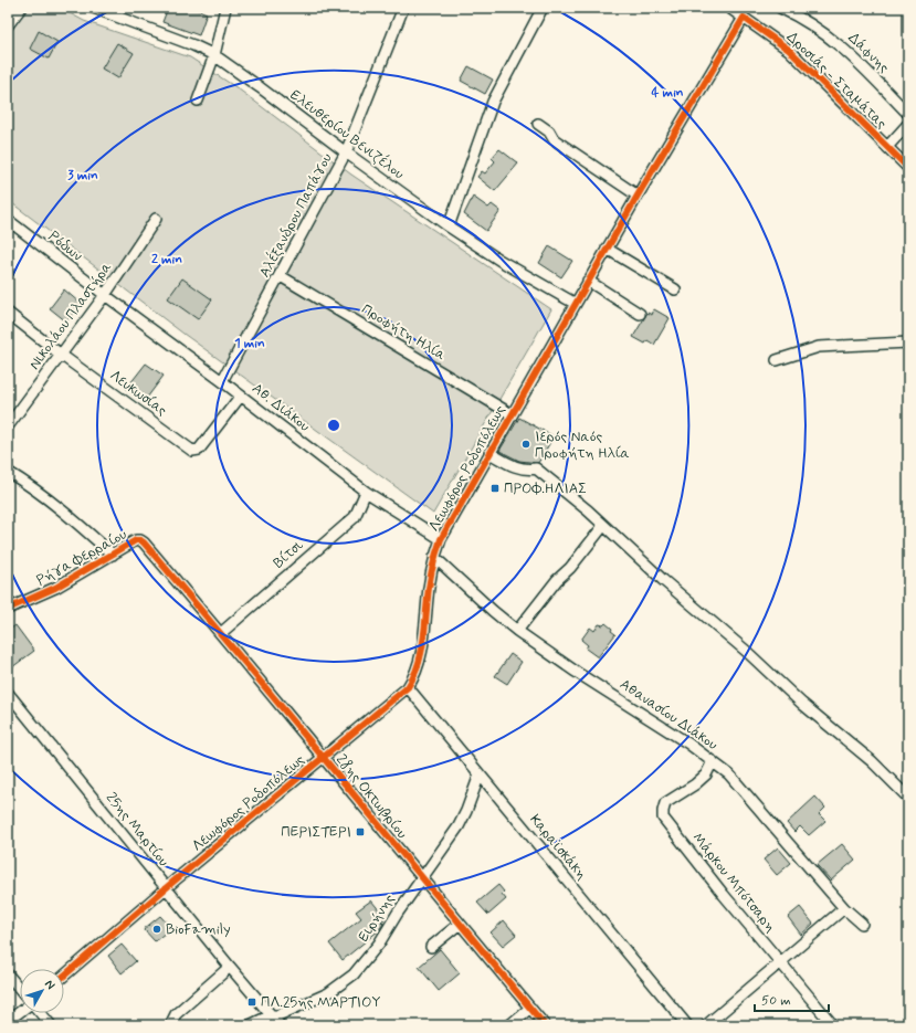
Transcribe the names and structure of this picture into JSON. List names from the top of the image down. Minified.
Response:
{"streets":{"street":["Δάφνης","Δροσιάς - Σταμάτας","Ελευθερίου Βενιζέλου","Αλέξανδρου Παπάγου","Ρόδων","Νικολάου Πλαστήρα","Προφήτη Ηλία","Λευκωσίας","Αθ. Διάκου","Λεωφόρος Ροδοπόλεως","Βίτσι","Ρήγα Φερραίου","Αθανασίου Διάκου","28ης Οκτωβρίου","25ης Μαρτίου","Καραϊσκάκη","Μάρκου Μπότσαρη","Ειρήνης"]},"crossings":[["Δροσιάς - Σταμάτας","Λεωφόρος Ροδοπόλεως"],["Ελευθερίου Βενιζέλου","Αλέξανδρου Παπάγου"],["Ελευθερίου Βενιζέλου","Λεωφόρος Ροδοπόλεως"],["Αλέξανδρου Παπάγου","Προφήτη Ηλία"],["Αλέξανδρου Παπάγου","Αθ. Διάκου"],["Ρόδων","Νικολάου Πλαστήρα"],["Ρόδων","Αθ. Διάκου"],["Νικολάου Πλαστήρα","Λευκωσίας"],["Νικολάου Πλαστήρα","Αθ. Διάκου"],["Προφήτη Ηλία","Λεωφόρος Ροδοπόλεως"],["Λευκωσίας","Αθ. Διάκου"],["Αθ. Διάκου","Λεωφόρος Ροδοπόλεως"],["Αθ. Διάκου","Βίτσι"],["Λεωφόρος Ροδοπόλεως","Αθανασίου Διάκου"],["Λεωφόρος Ροδοπόλεως","28ης Οκτωβρίου"],["Λεωφόρος Ροδοπόλεως","25ης Μαρτίου"],["Λεωφόρος Ροδοπόλεως","Καραϊσκάκη"],["Βίτσι","28ης Οκτωβρίου"],["Ρήγα Φερραίου","28ης Οκτωβρίου"],["Αθανασίου Διάκου","Μάρκου Μπότσαρη"],["28ης Οκτωβρίου","Ειρήνης"],["25ης Μαρτίου","Ειρήνης"],["Καραϊσκάκη","Ειρήνης"]],"places":{"other":["Ιερός Ναός Προφήτη Ηλία","BioFamily"],"transit":["ΠΡΟΦ.ΗΛΙΑΣ","ΠΕΡΙΣΤΕΡΙ","ΠΛ.25ης ΜΑΡΤΙΟΥ"]},"scale_bar":"50 m","north":"top right","rings":["4 min","3 min","2 min","1 min"]}
